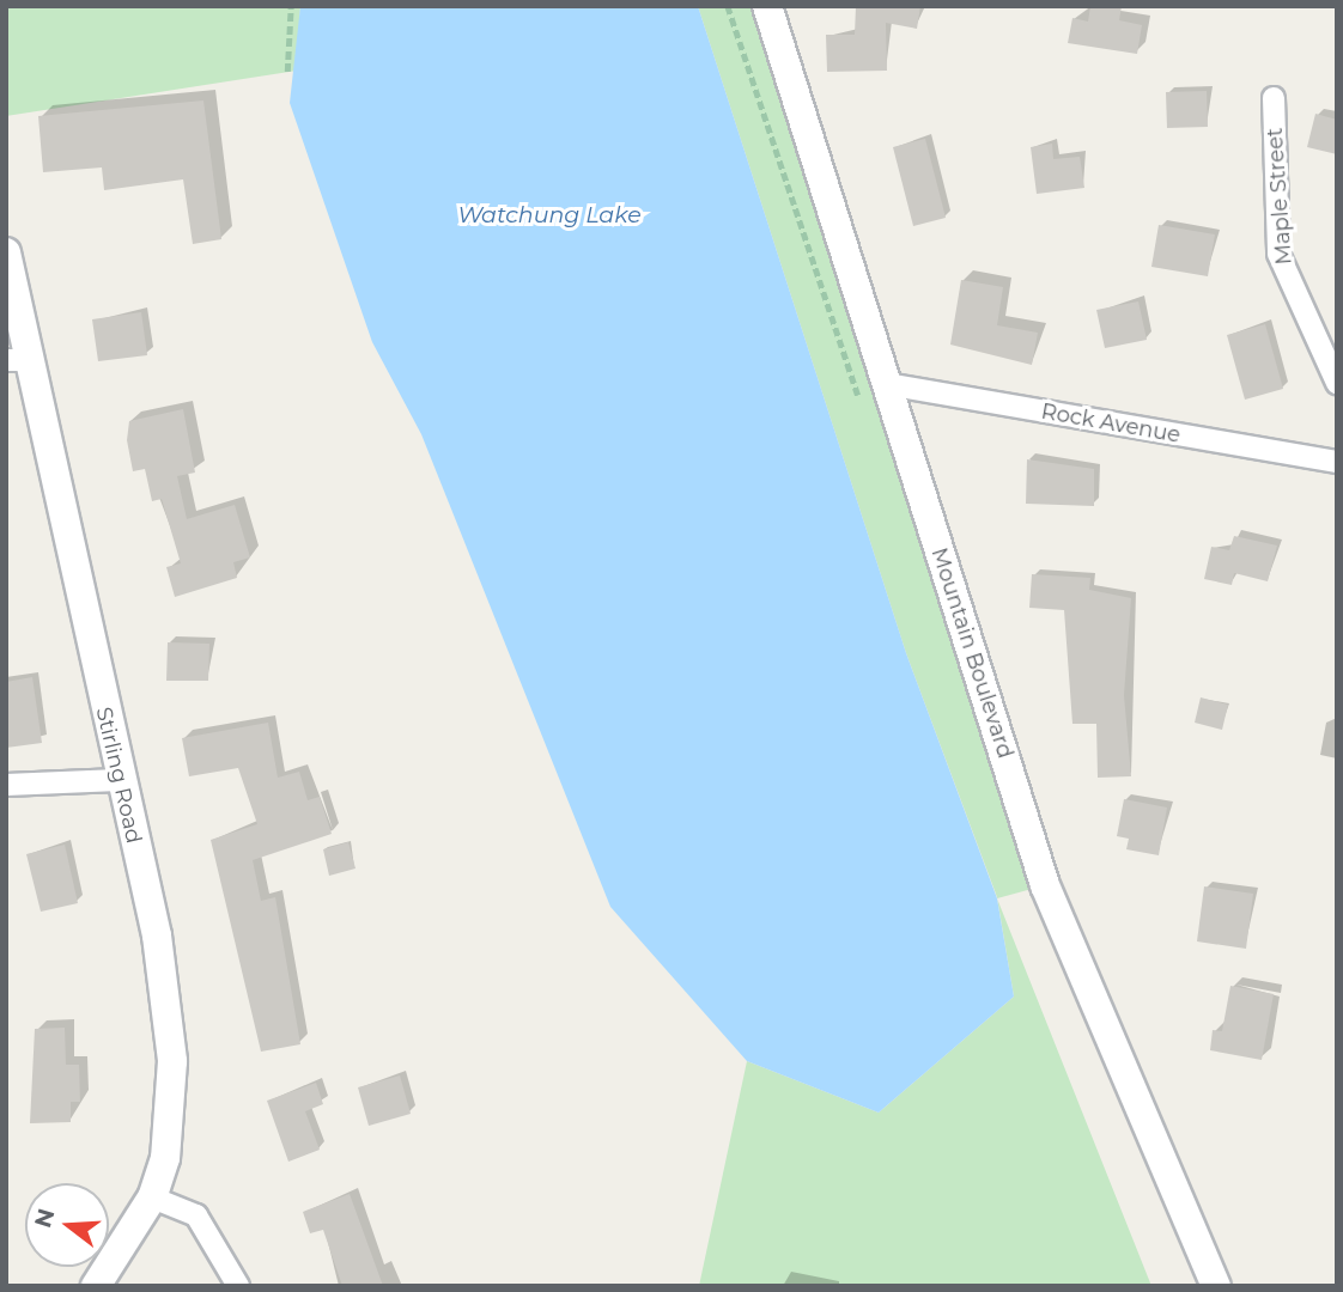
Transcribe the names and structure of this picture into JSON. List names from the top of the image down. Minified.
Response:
{"streets":{"street":["Maple Street","Rock Avenue","Mountain Boulevard","Stirling Road"]},"crossings":[["Rock Avenue","Mountain Boulevard"]],"water":["Watchung Lake"],"north":"left"}
